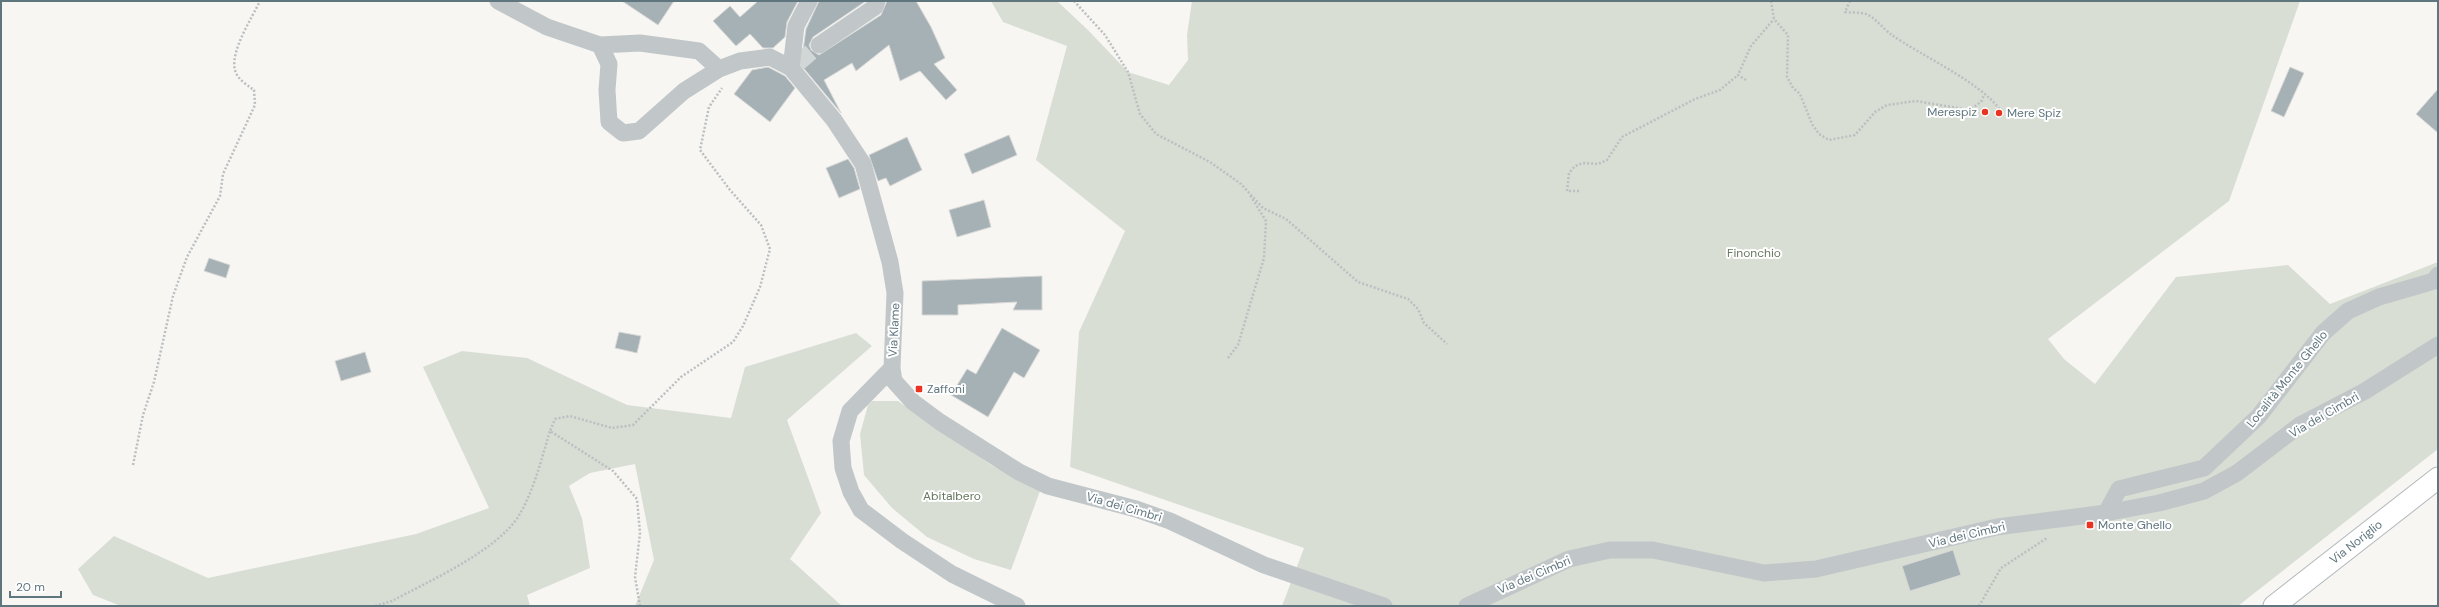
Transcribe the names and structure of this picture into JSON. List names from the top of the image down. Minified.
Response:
{"streets":{"main road":["Via Noriglio"],"street":["Via Klame","Località Monte Ghello","Via dei Cimbri"]},"crossings":[["Via Klame","Via dei Cimbri"],["Località Monte Ghello","Via dei Cimbri"]],"parks":["Finonchio","Abitalbero"],"places":{"other":["Merespiz","Mere Spiz"],"transit":["Zaffoni","Monte Ghello"]},"scale_bar":"20 m"}
